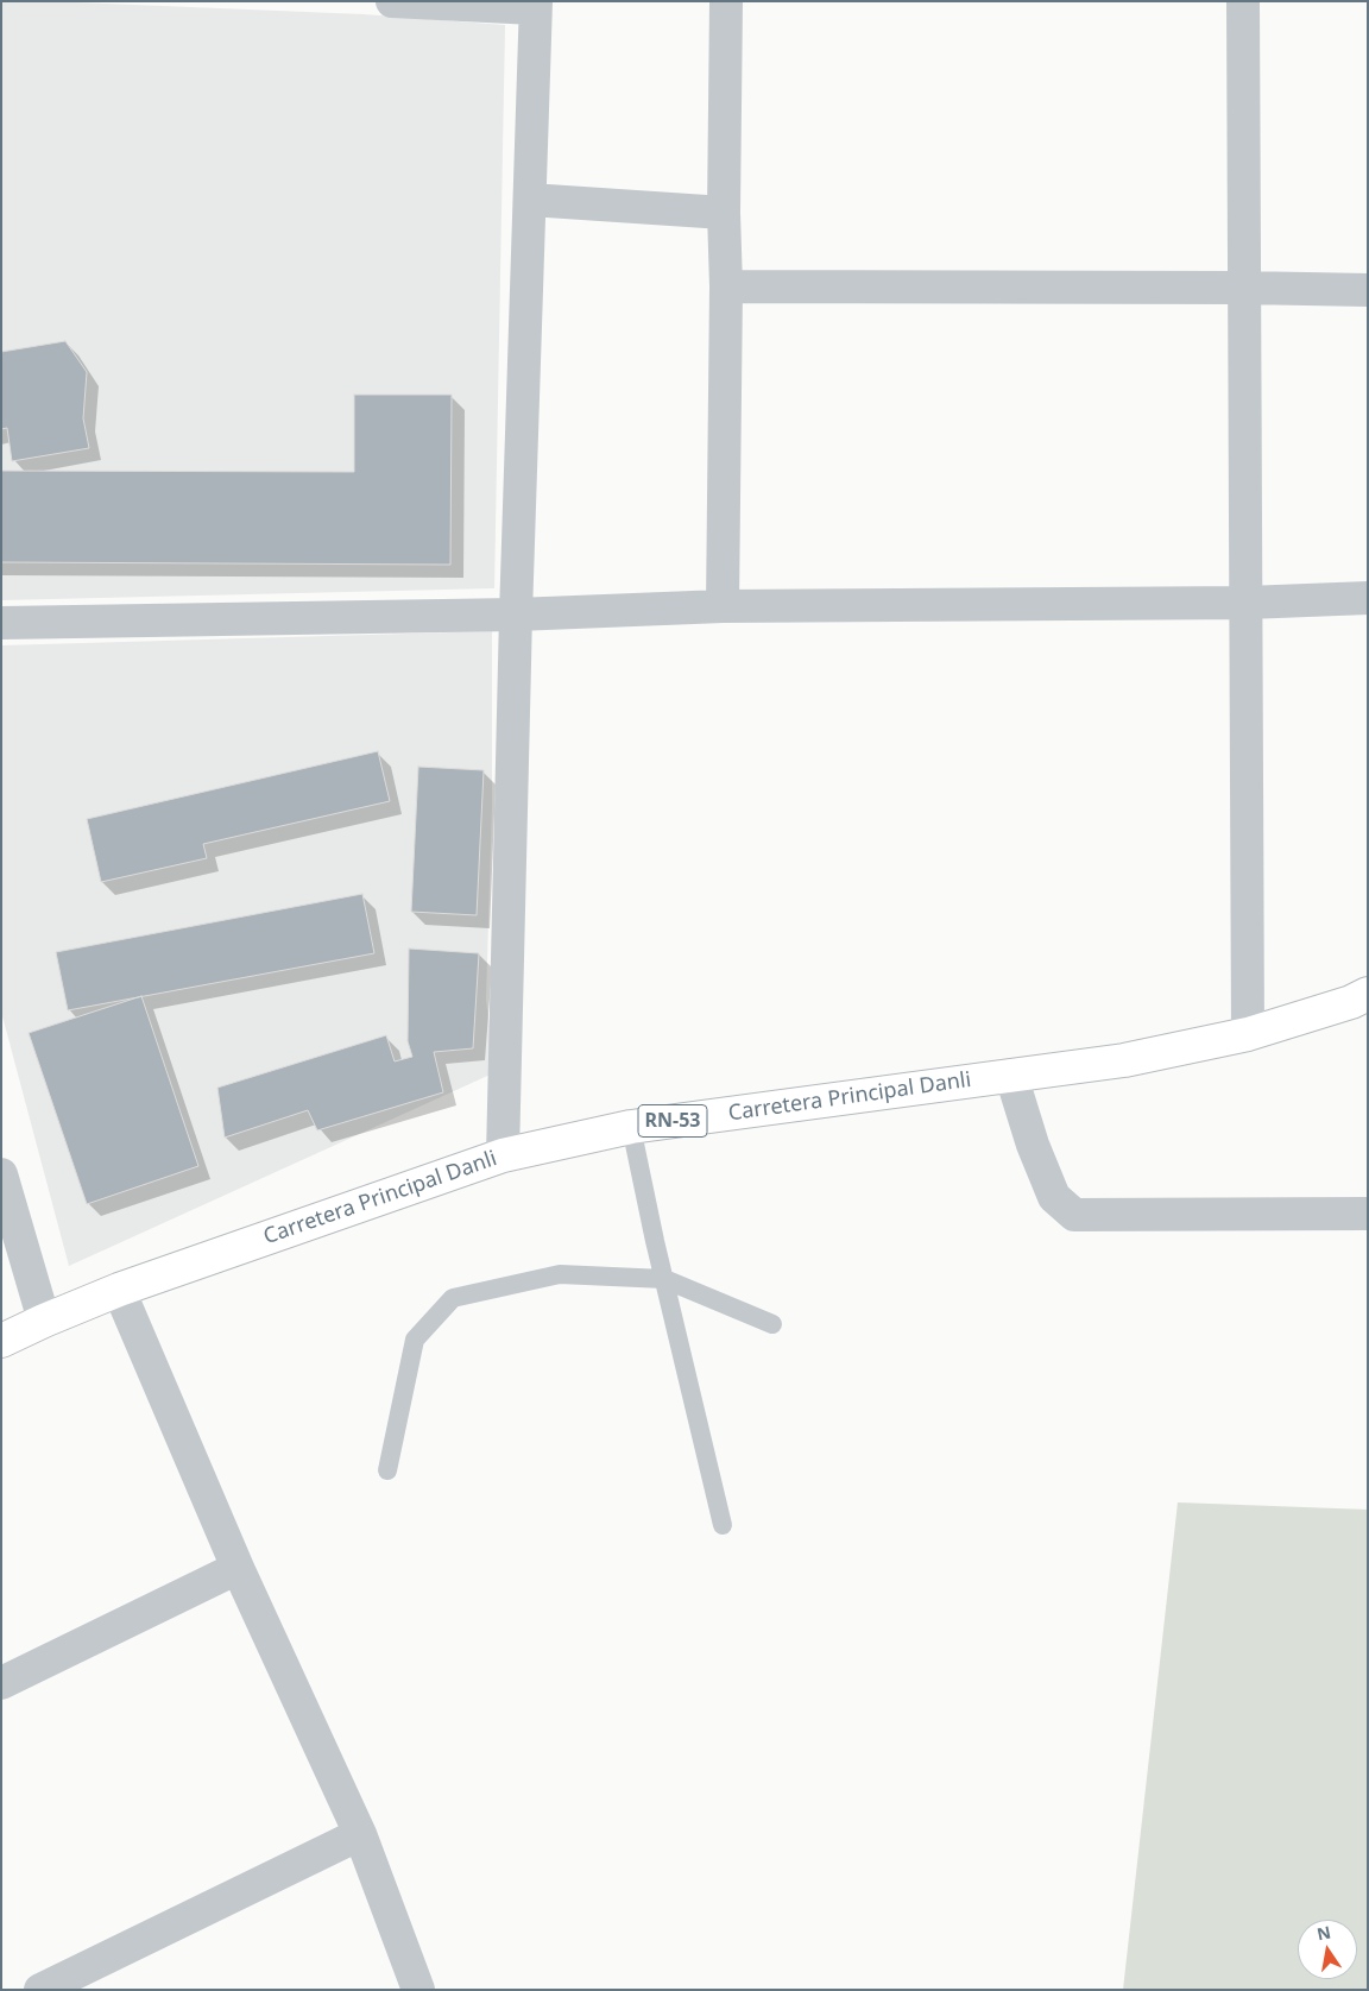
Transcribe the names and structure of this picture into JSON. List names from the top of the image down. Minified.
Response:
{"streets":{"main road":["Carretera Principal Danli","RN-53"]},"north":"top"}
